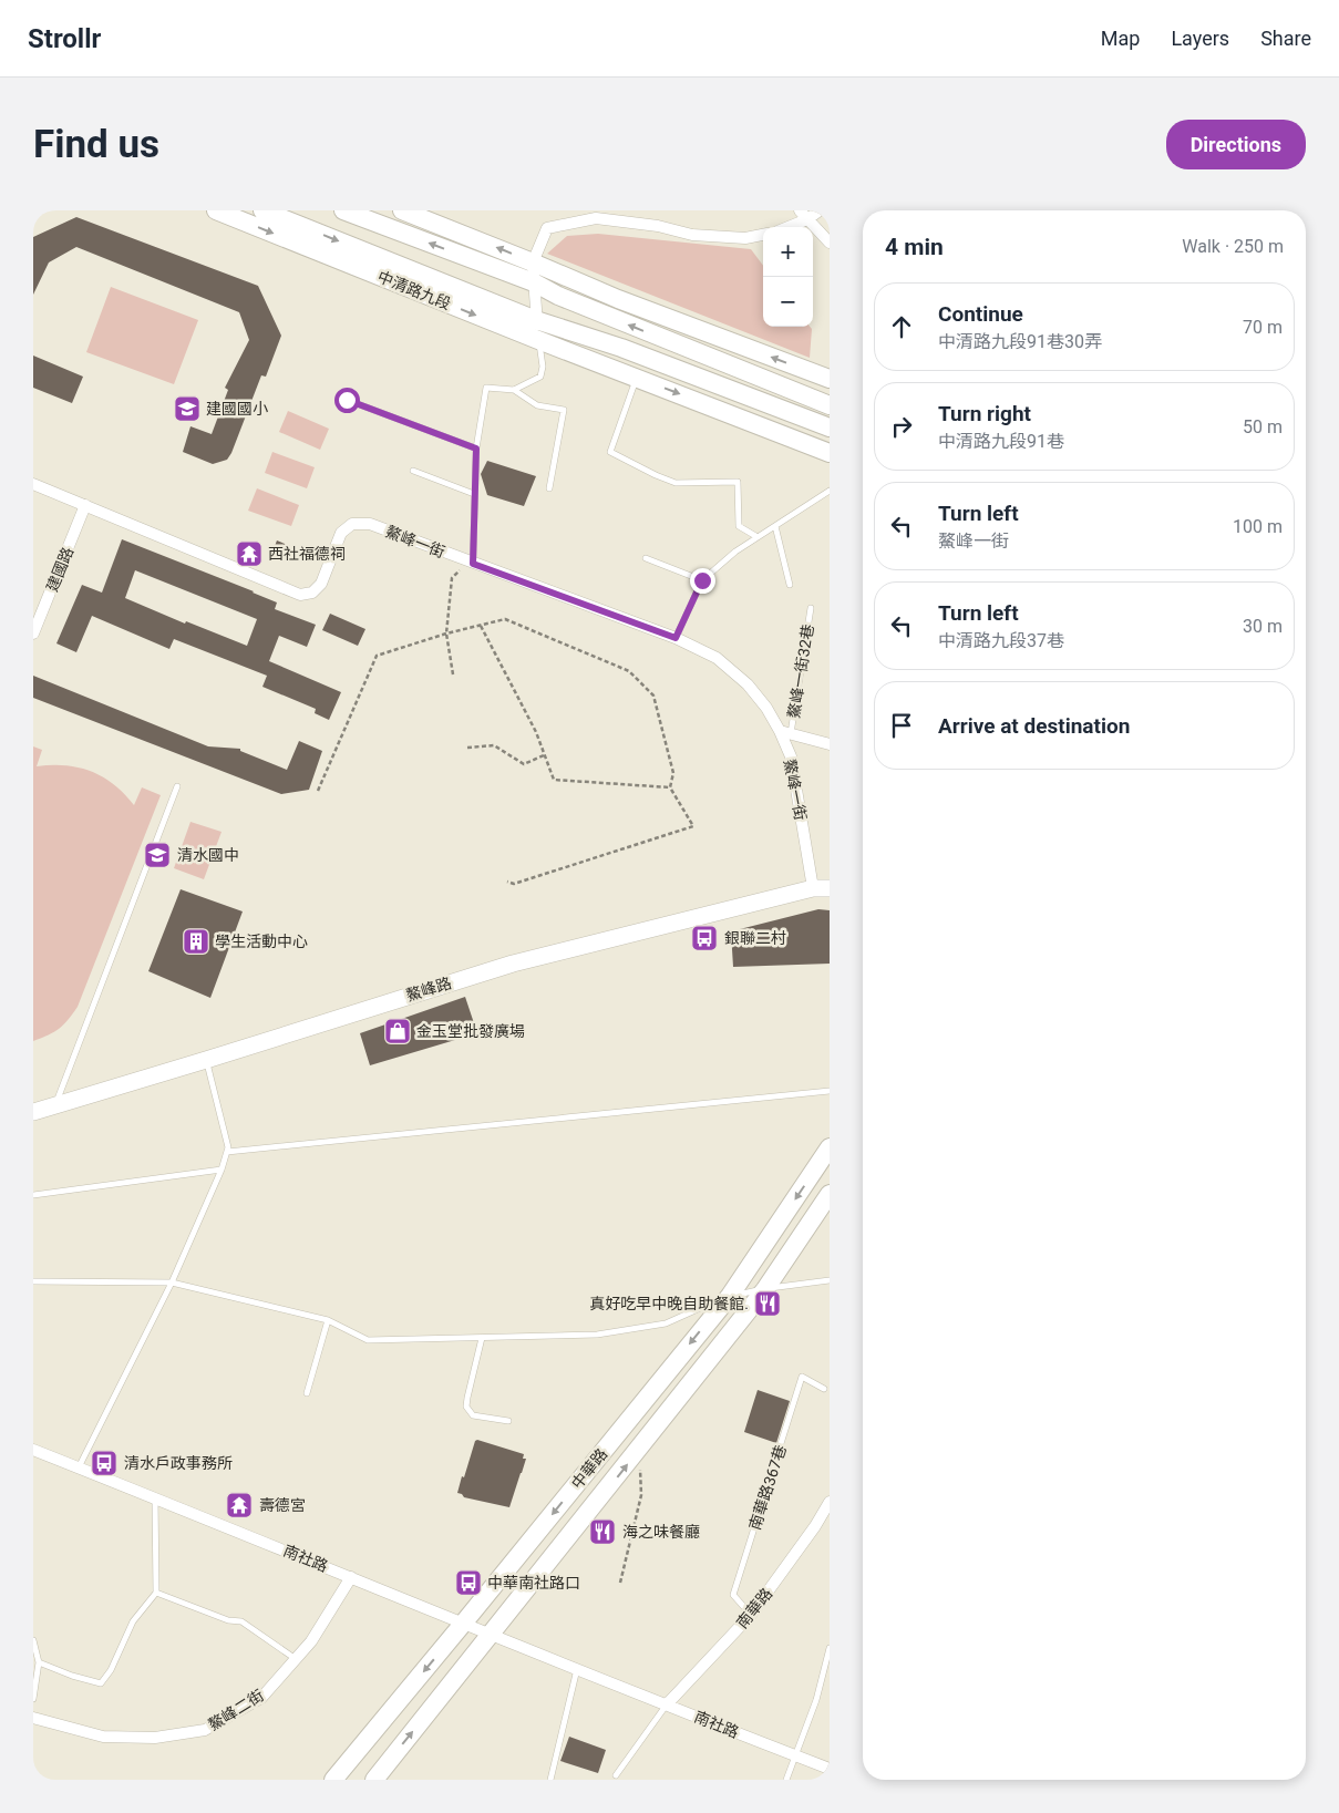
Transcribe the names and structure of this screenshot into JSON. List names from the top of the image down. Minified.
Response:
{"streets":{"main road":["中清路九段","中華路"],"street":["鰲峰一街","建國路","鰲峰路","南社路","南華路","鰲峰二街"],"lane":["鰲峰一街32巷","南華路367巷"]},"crossings":[["鰲峰一街","建國路"],["鰲峰一街","鰲峰一街32巷"],["鰲峰一街","鰲峰路"],["中華路","南社路"],["南華路367巷","南華路"],["南社路","南華路"],["南社路","鰲峰二街"]],"places":{"school or university":["建國國小","清水國中"],"temple":["西社福德祠","壽德宮"],"bus stop":["銀聯二村","清水戶政事務所","中華南社路口"],"building":["學生活動中心"],"shop":["金玉堂批發廣場"],"restaurant":["真好吃早中晚自助餐館.","海之味餐廳"]},"page":{"header":"Strollr","nav":["Map","Layers","Share"],"buttons":"Directions","title":"Find us","heading":["4 min","Walk · 250 m"],"map_buttons":["+","−"],"list":[["Continue","中清路九段91巷30弄","70 m"],["Turn right","中清路九段91巷","50 m"],["Turn left","鰲峰一街","100 m"],["Turn left","中清路九段37巷","30 m"],"Arrive at destination"]}}
